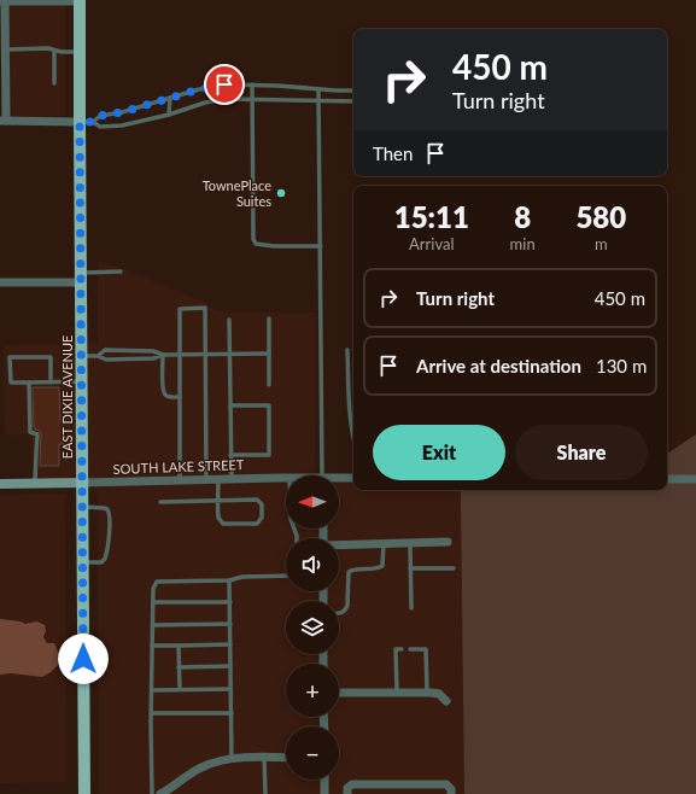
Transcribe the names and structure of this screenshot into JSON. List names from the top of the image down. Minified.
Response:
{"streets":{"main road":["EAST DIXIE AVENUE"],"street":["SOUTH LAKE STREET"]},"crossings":[["EAST DIXIE AVENUE","SOUTH LAKE STREET"]],"places":["TownePlace Suites"],"north":"left","page":{"turn":["450 m","Turn right"],"then":"Then","eta":["15:11","Arrival","8","min","580","m"],"list":[{"name":"Turn right","value":"450 m"},{"name":"Arrive at destination","value":"130 m"}],"buttons":["Exit","Share"],"map_buttons":["+","−"]}}
